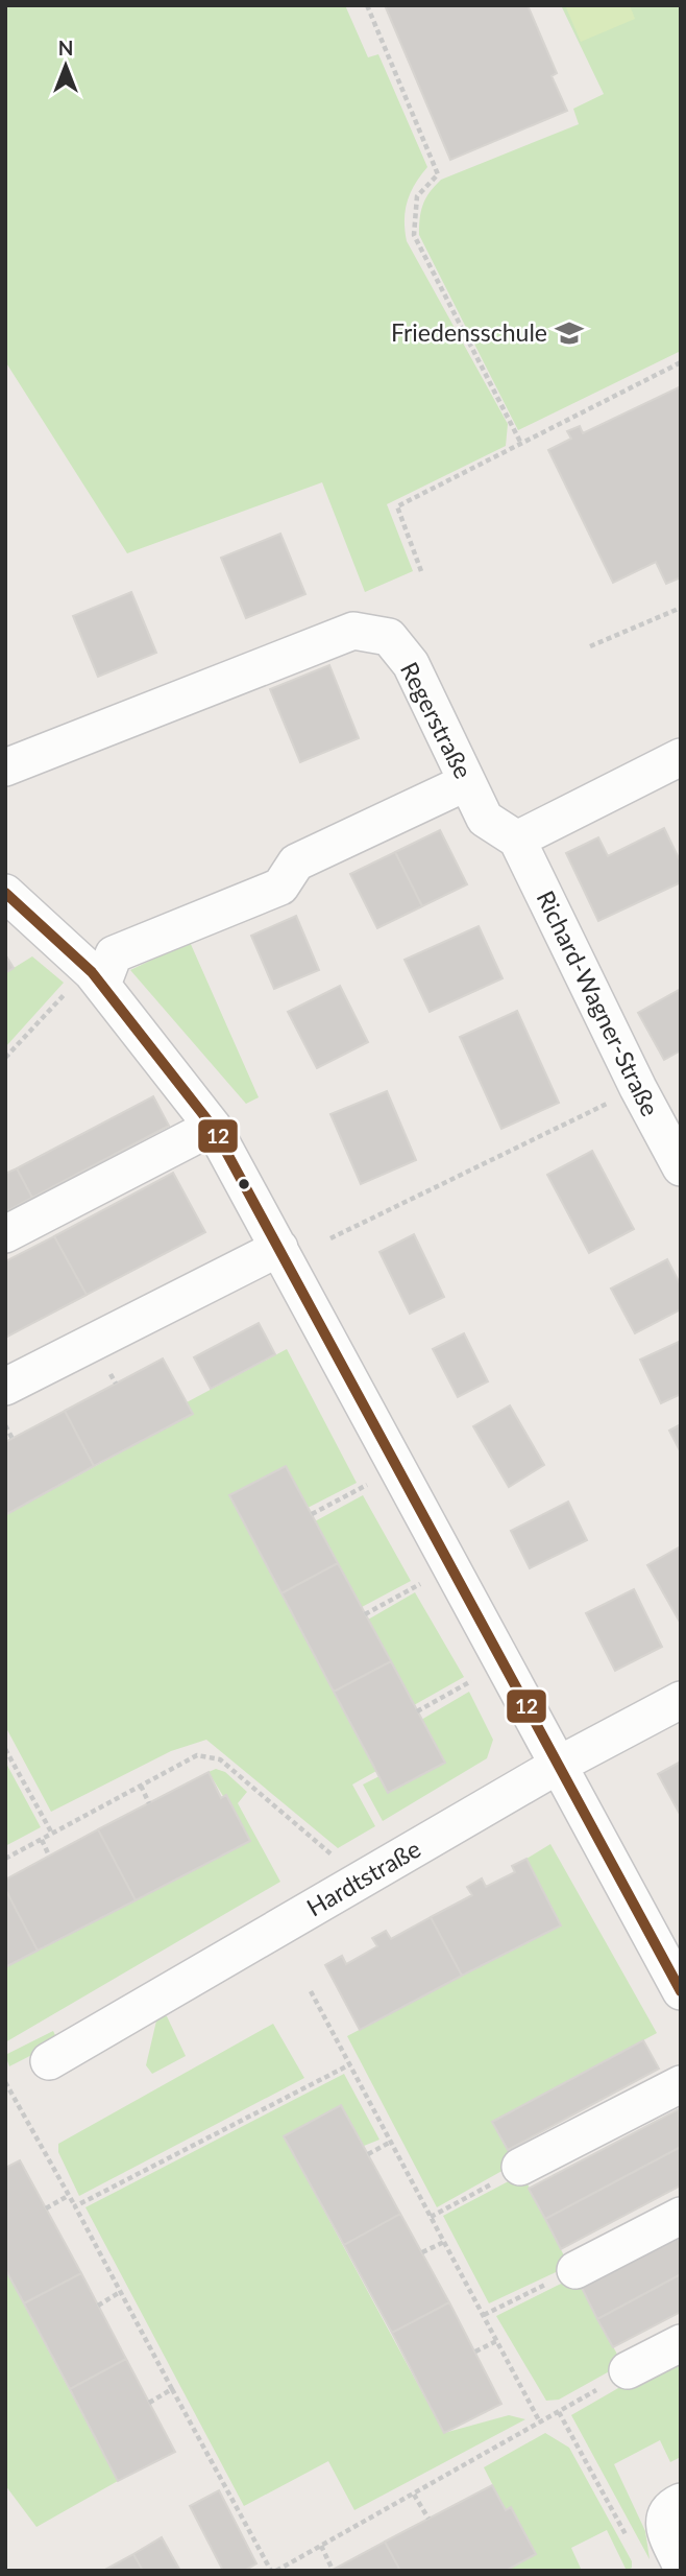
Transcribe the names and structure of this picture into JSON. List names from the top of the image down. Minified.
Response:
{"streets":{"street":["Regerstraße","Richard-Wagner-Straße","Hardtstraße"]},"crossings":[["Regerstraße","Richard-Wagner-Straße"]],"places":{"school or university":["Friedensschule"]},"lines":["transit line 12"],"north":"top"}
